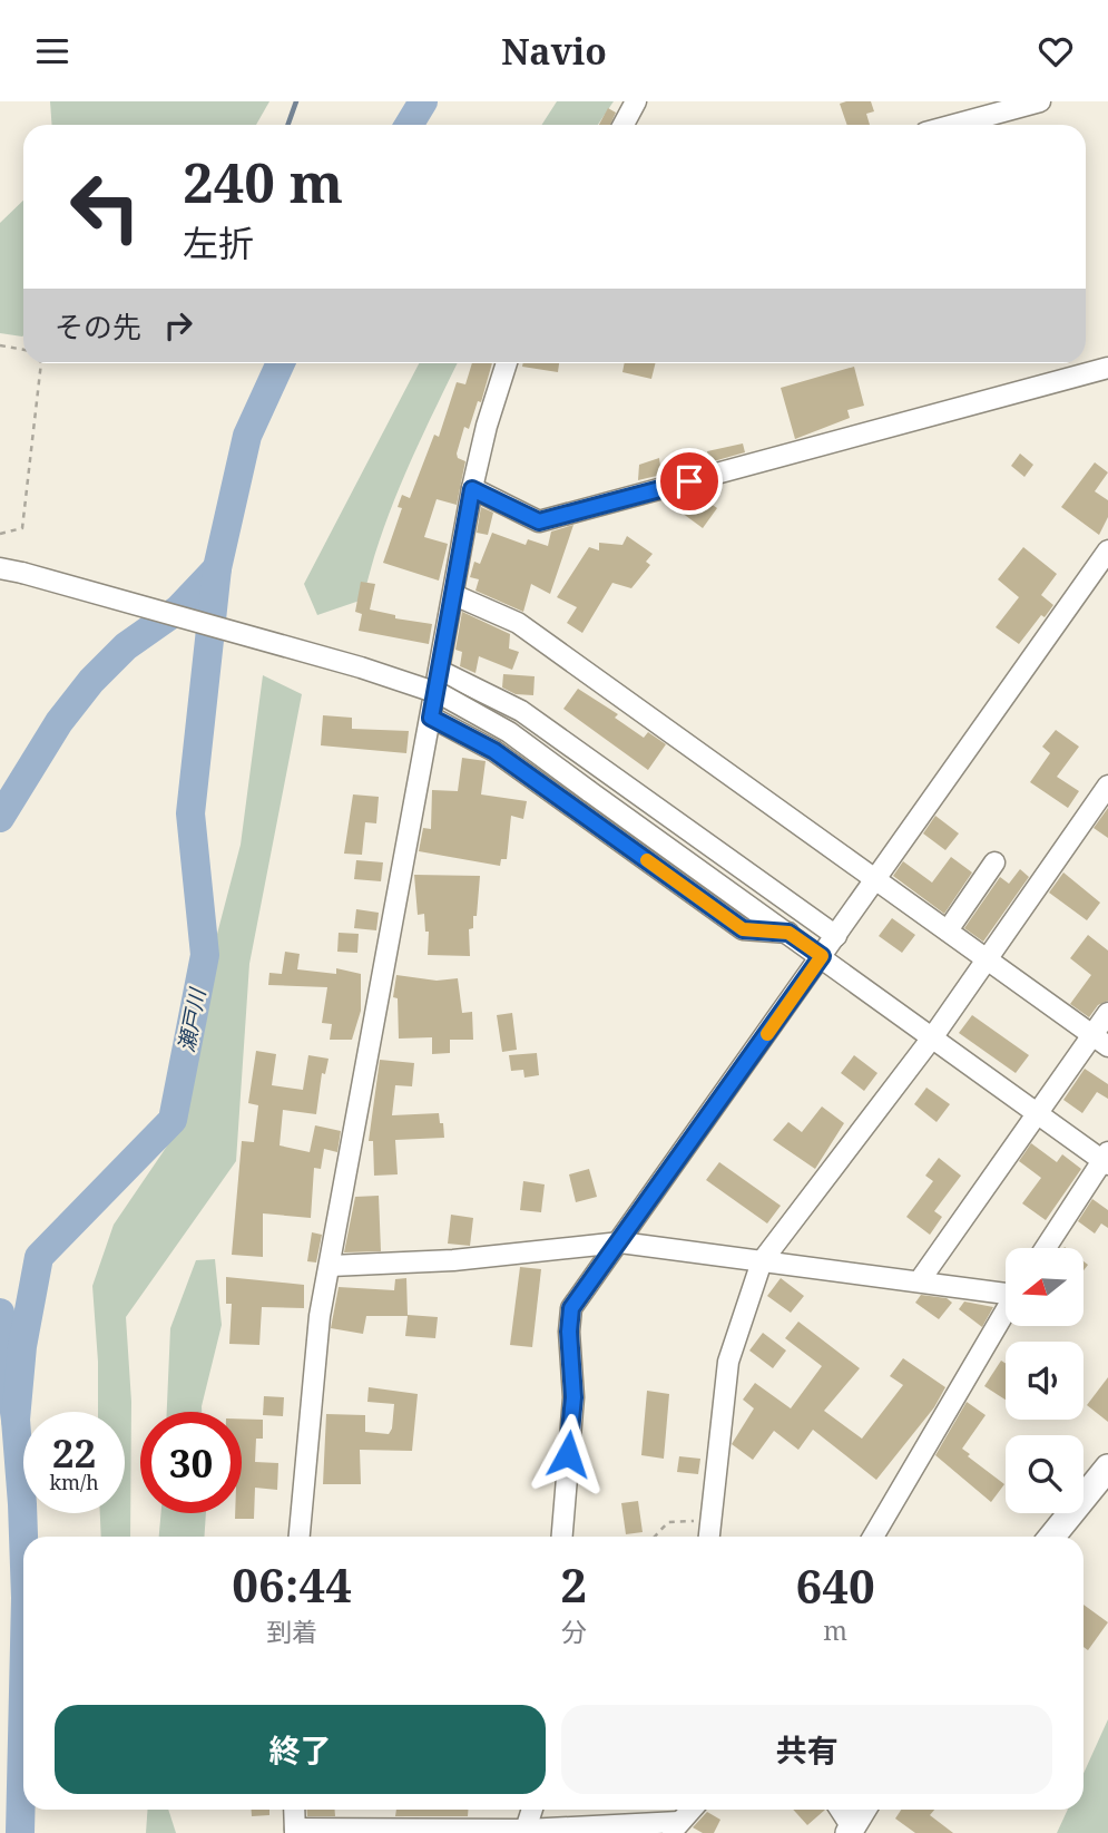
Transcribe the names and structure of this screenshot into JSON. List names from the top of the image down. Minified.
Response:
{"water":["瀬戸川"],"north":"left","page":{"header":"Navio","turn":["240 m","左折"],"then":"その先","speed":"22 km/h","limit":"30","eta":["06:44","到着","2","分","640","m"],"buttons":["終了","共有"]}}
